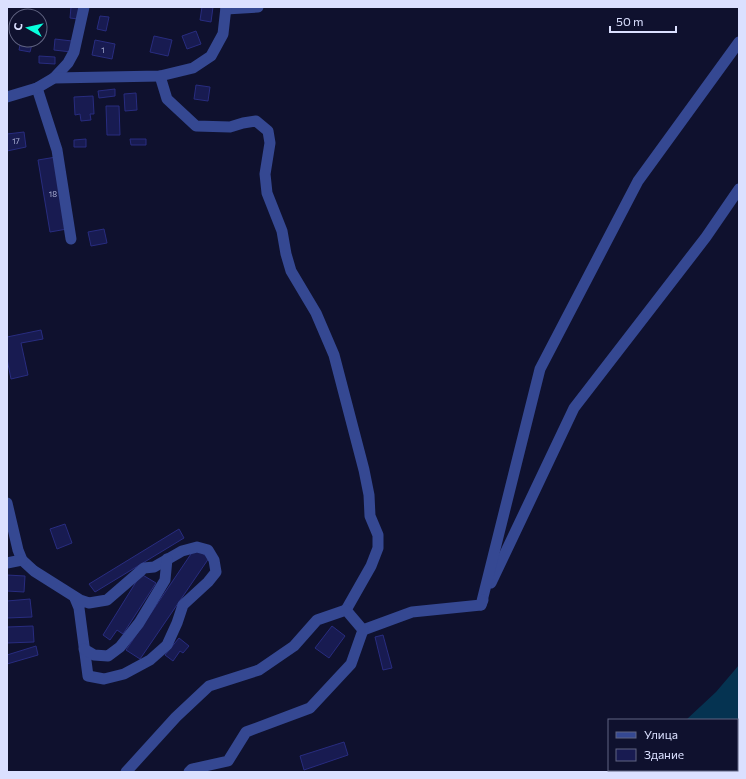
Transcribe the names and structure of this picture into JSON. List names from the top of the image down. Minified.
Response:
{"house_numbers":["1","17","18"],"legend":["Улица","Здание"],"scale_bar":"50 m","north":"left"}
